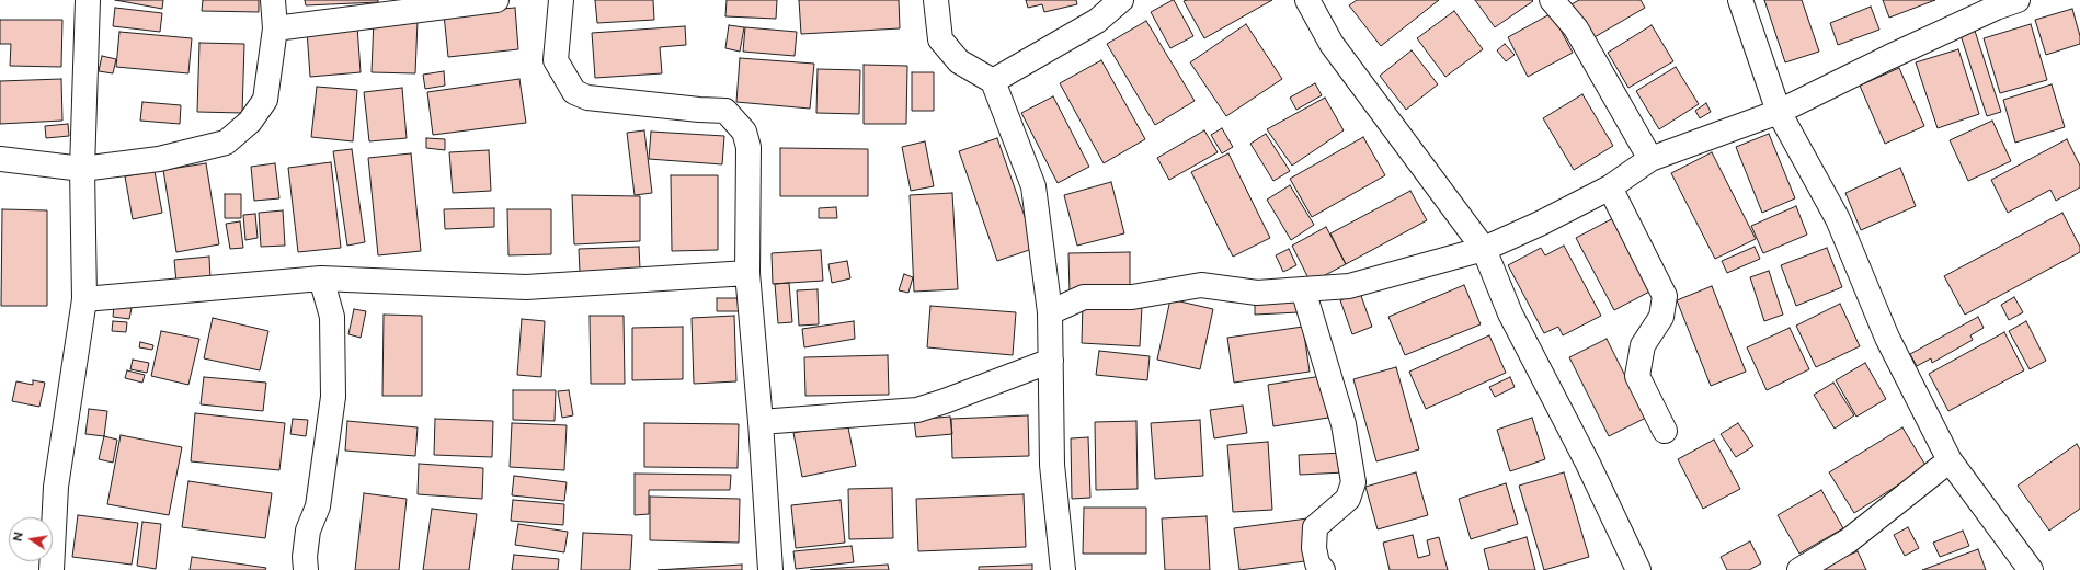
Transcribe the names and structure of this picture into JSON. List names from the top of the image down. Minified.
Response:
{"north":"left"}
